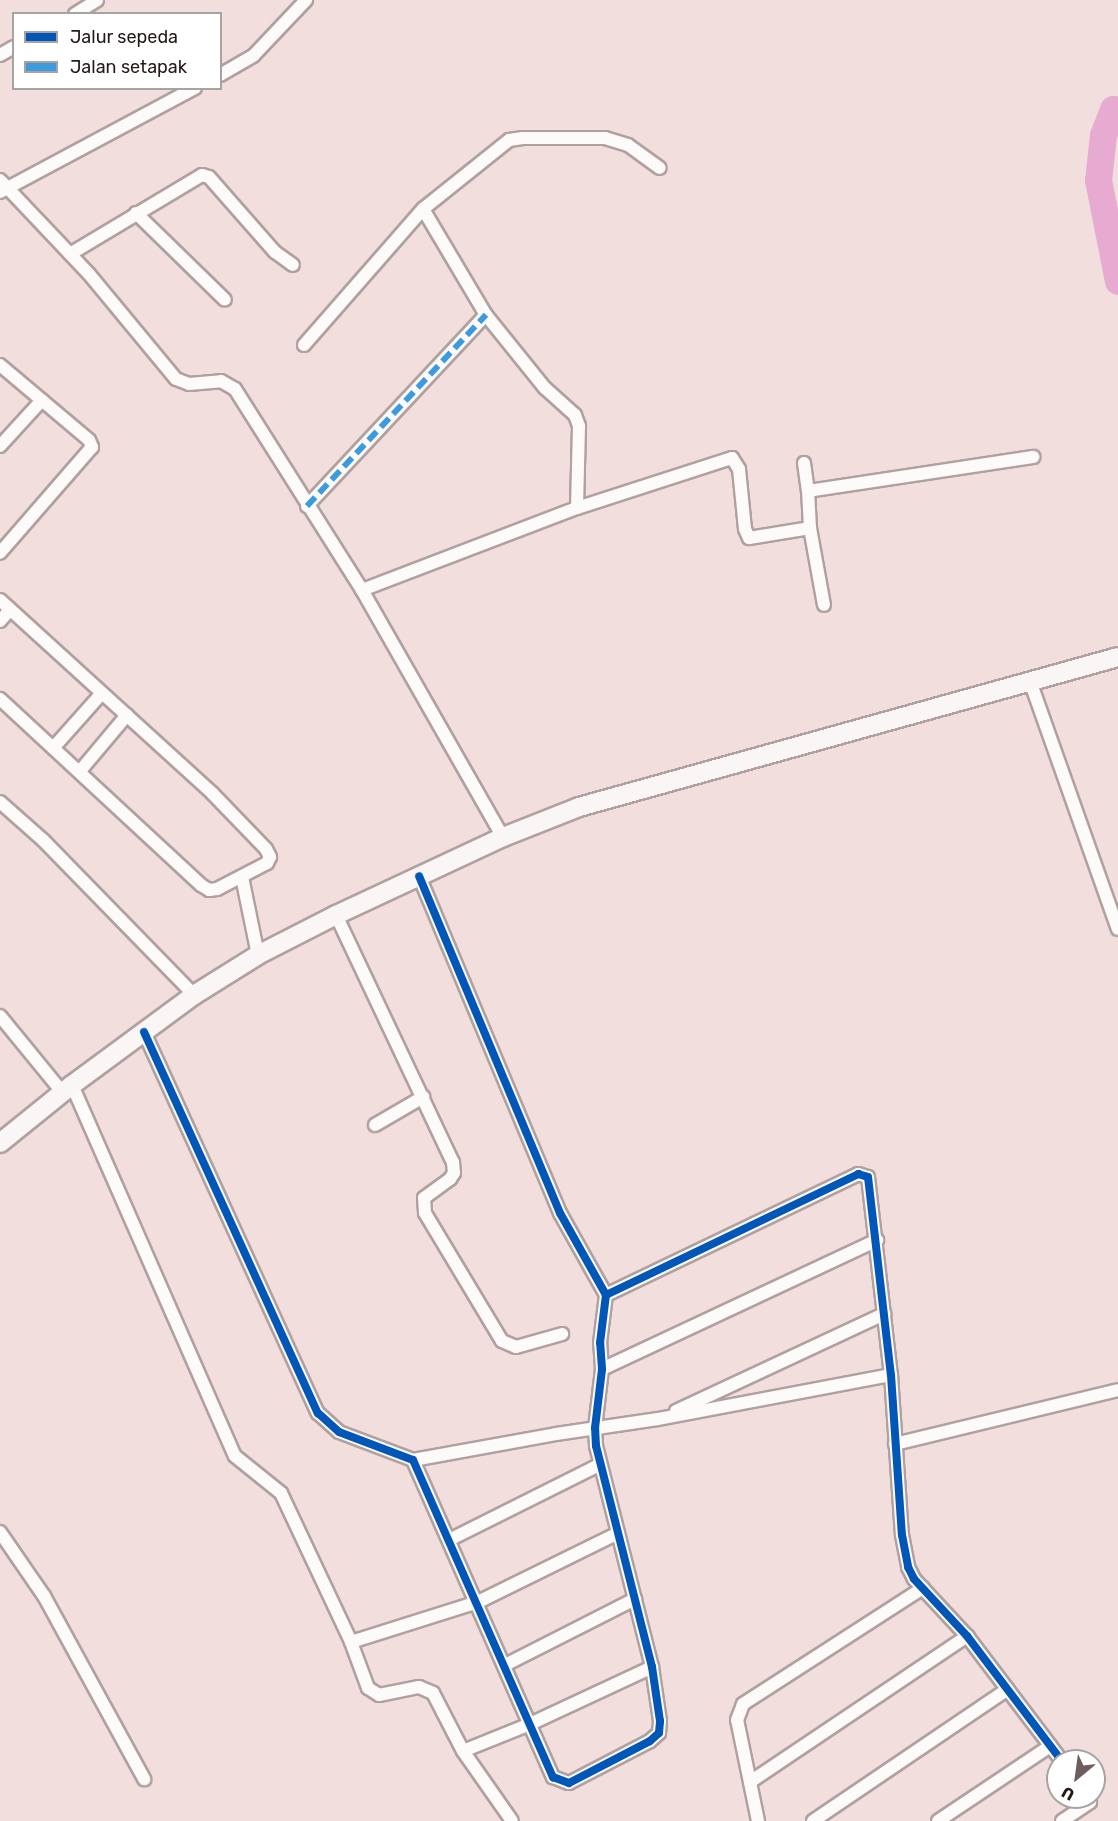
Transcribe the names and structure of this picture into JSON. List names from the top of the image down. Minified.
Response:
{"legend":["Jalur sepeda","Jalan setapak"],"north":"bottom left"}
